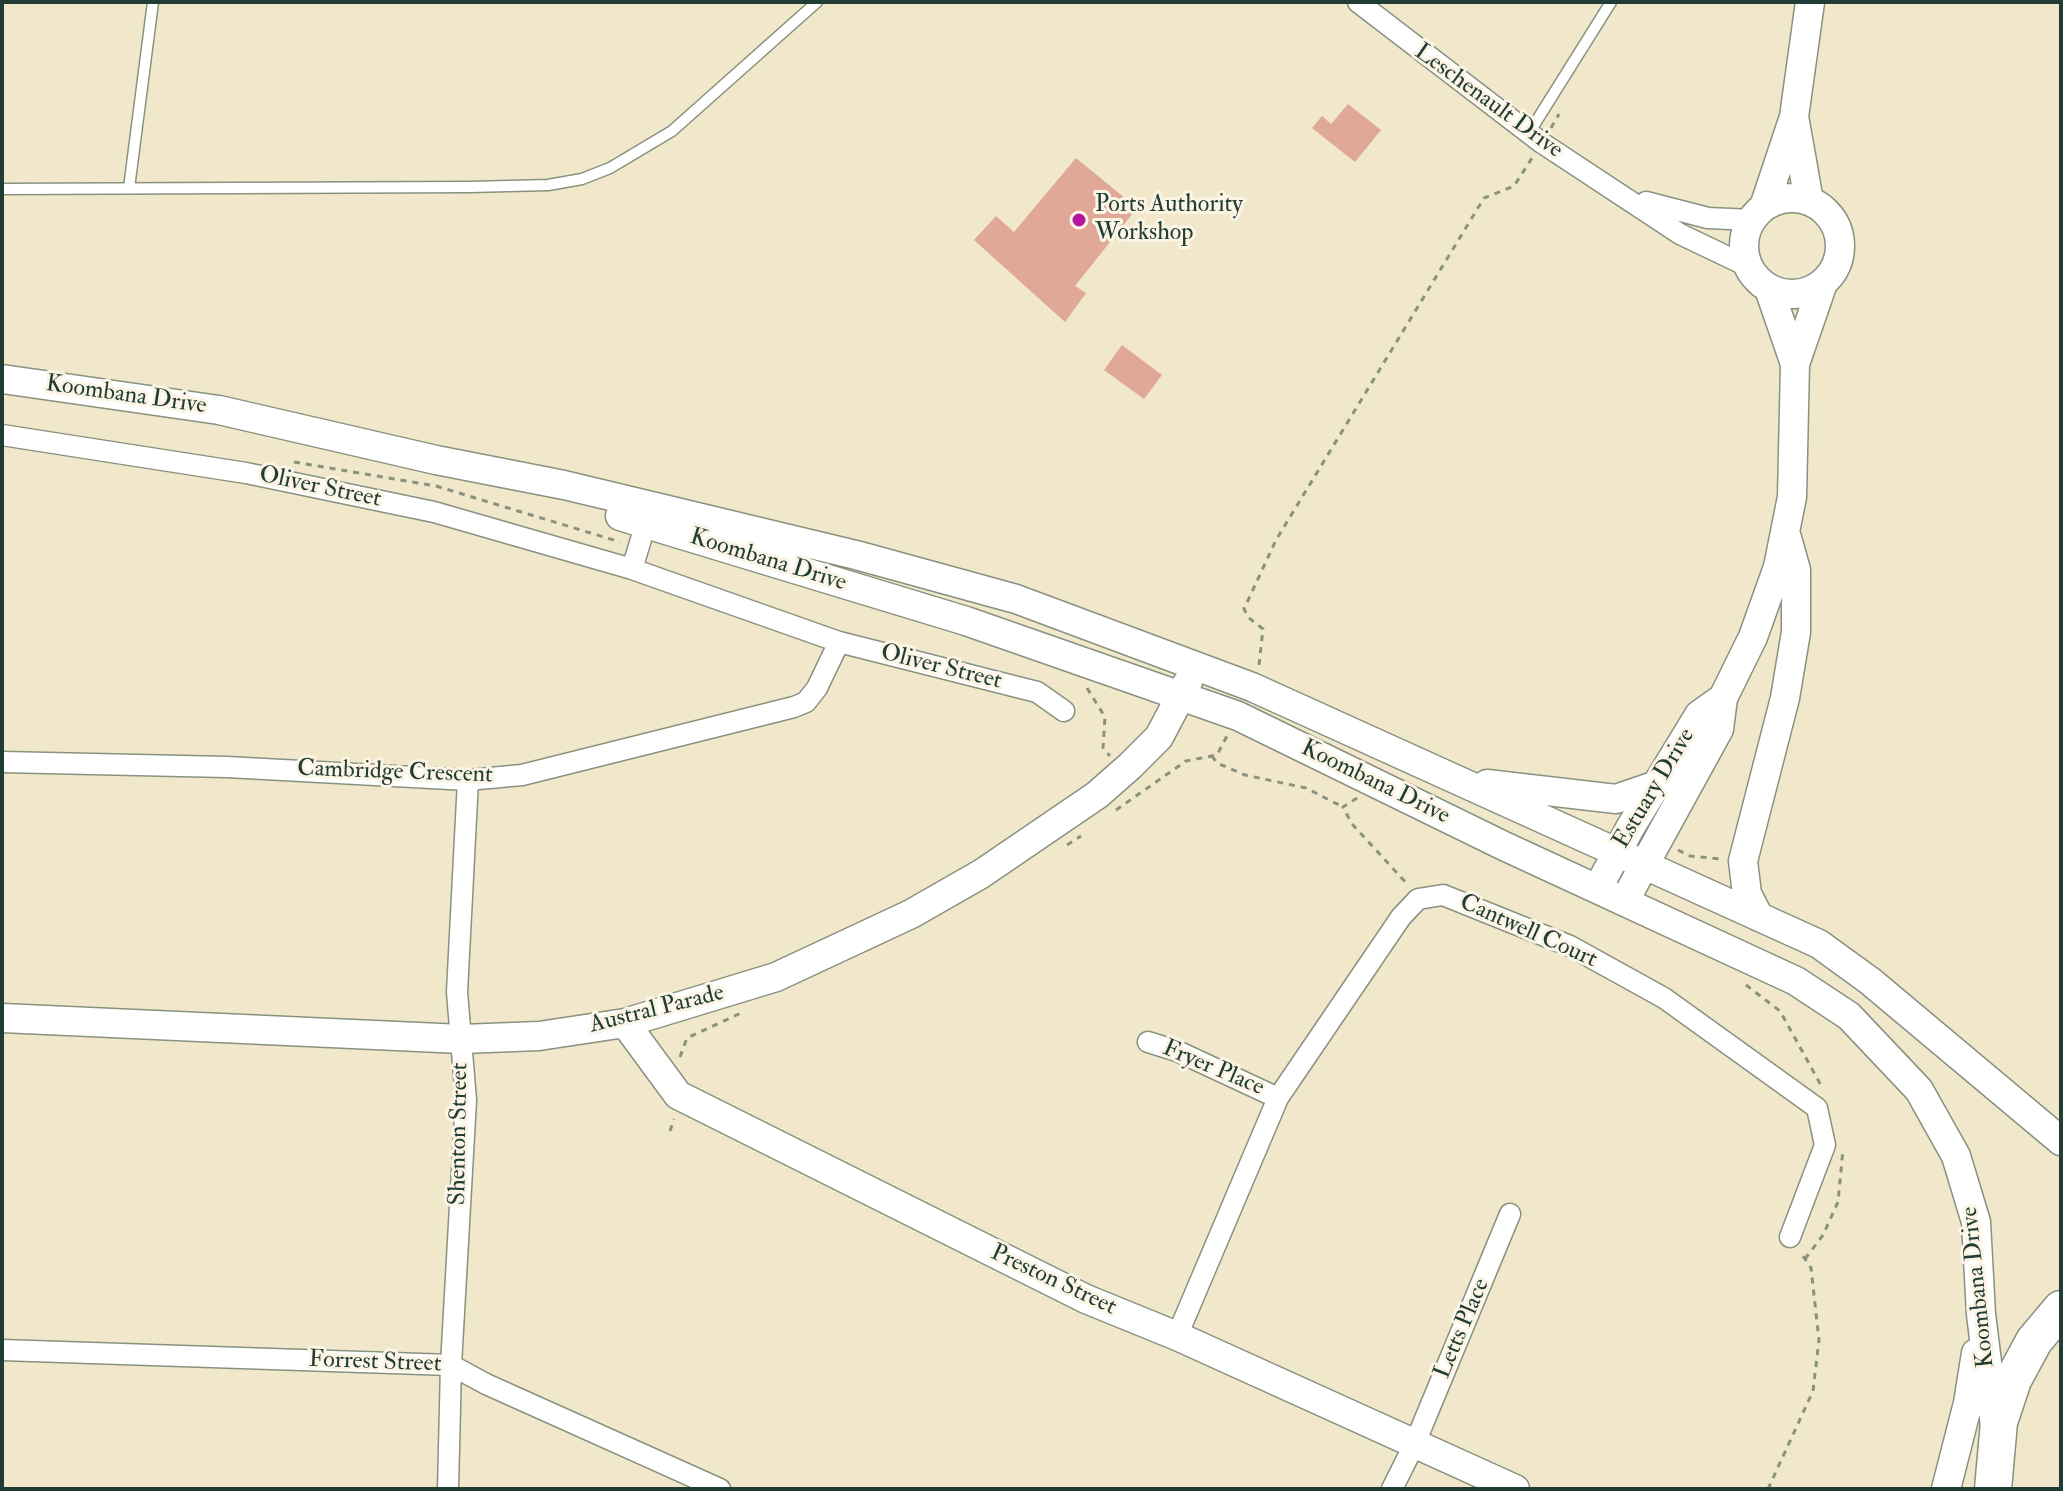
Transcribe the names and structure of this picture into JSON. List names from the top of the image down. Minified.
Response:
{"streets":{"main road":["Koombana Drive","Estuary Drive","Austral Parade","Preston Street"],"street":["Leschenault Drive","Oliver Street","Cambridge Crescent","Cantwell Court","Fryer Place","Shenton Street","Letts Place","Forrest Street"]},"crossings":[["Leschenault Drive","Estuary Drive"],["Koombana Drive","Estuary Drive"],["Koombana Drive","Austral Parade"],["Oliver Street","Cambridge Crescent"],["Cambridge Crescent","Shenton Street"],["Austral Parade","Shenton Street"],["Austral Parade","Preston Street"],["Shenton Street","Forrest Street"],["Preston Street","Letts Place"]],"places":["Ports Authority Workshop"]}
